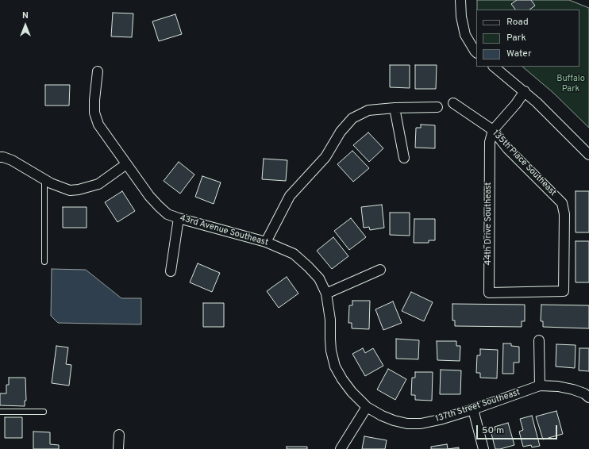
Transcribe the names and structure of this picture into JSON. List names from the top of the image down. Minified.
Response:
{"streets":{"street":["135th Place Southeast","44th Drive Southeast","43rd Avenue Southeast","137th Street Southeast"]},"crossings":[["135th Place Southeast","44th Drive Southeast"],["43rd Avenue Southeast","137th Street Southeast"]],"parks":["Buffalo Park"],"legend":["Road","Park","Water"],"scale_bar":"50 m","north":"top"}
